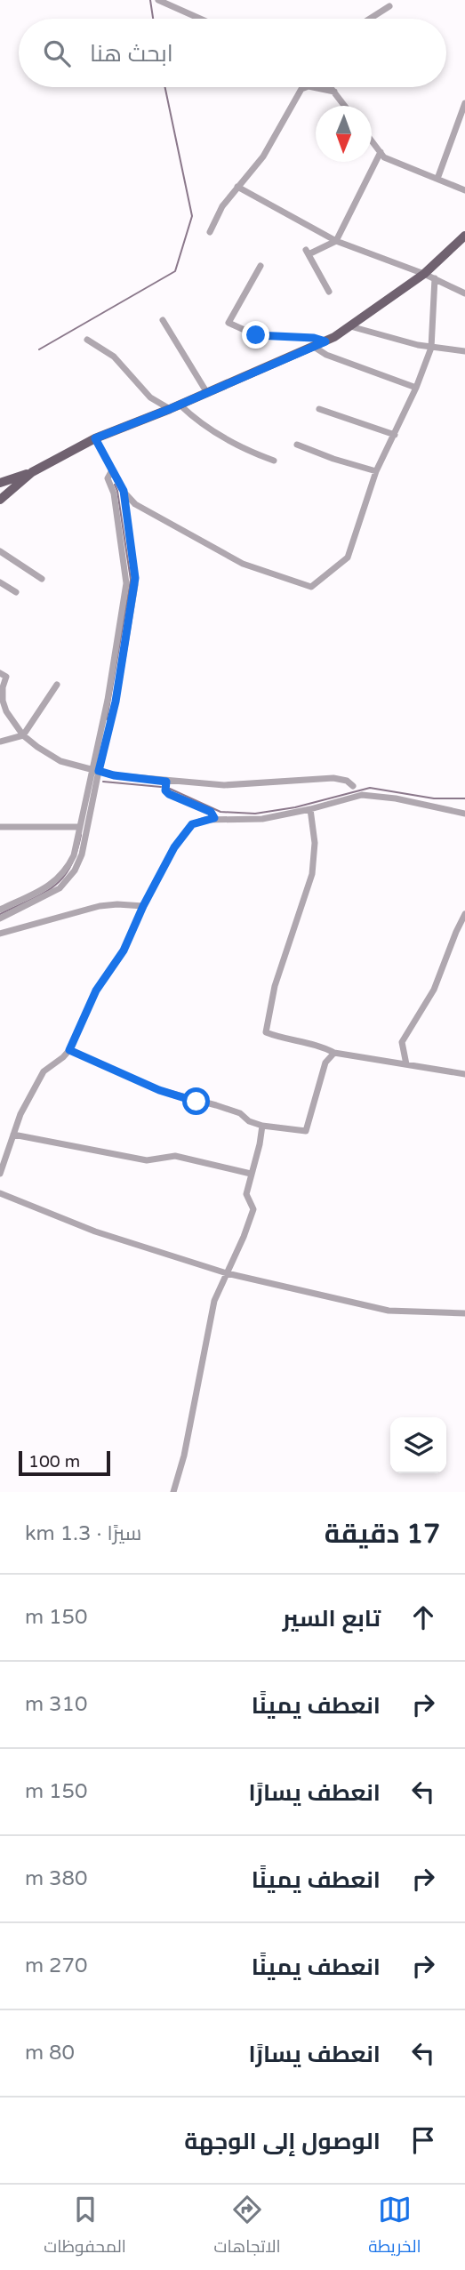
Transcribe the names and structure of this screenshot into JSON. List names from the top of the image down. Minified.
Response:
{"scale_bar":"100 m","north":"bottom","page":{"search":"ابحث هنا","scale":"100 m","heading":["17 دقيقة","سيرًا · 1.3 km"],"list":[["تابع السير","150 m"],["انعطف يمينًا","310 m"],["انعطف يسارًا","150 m"],["انعطف يمينًا","380 m"],["انعطف يمينًا","270 m"],["انعطف يسارًا","80 m"],"الوصول إلى الوجهة"],"nav":["الخريطة","الاتجاهات","المحفوظات"]}}
